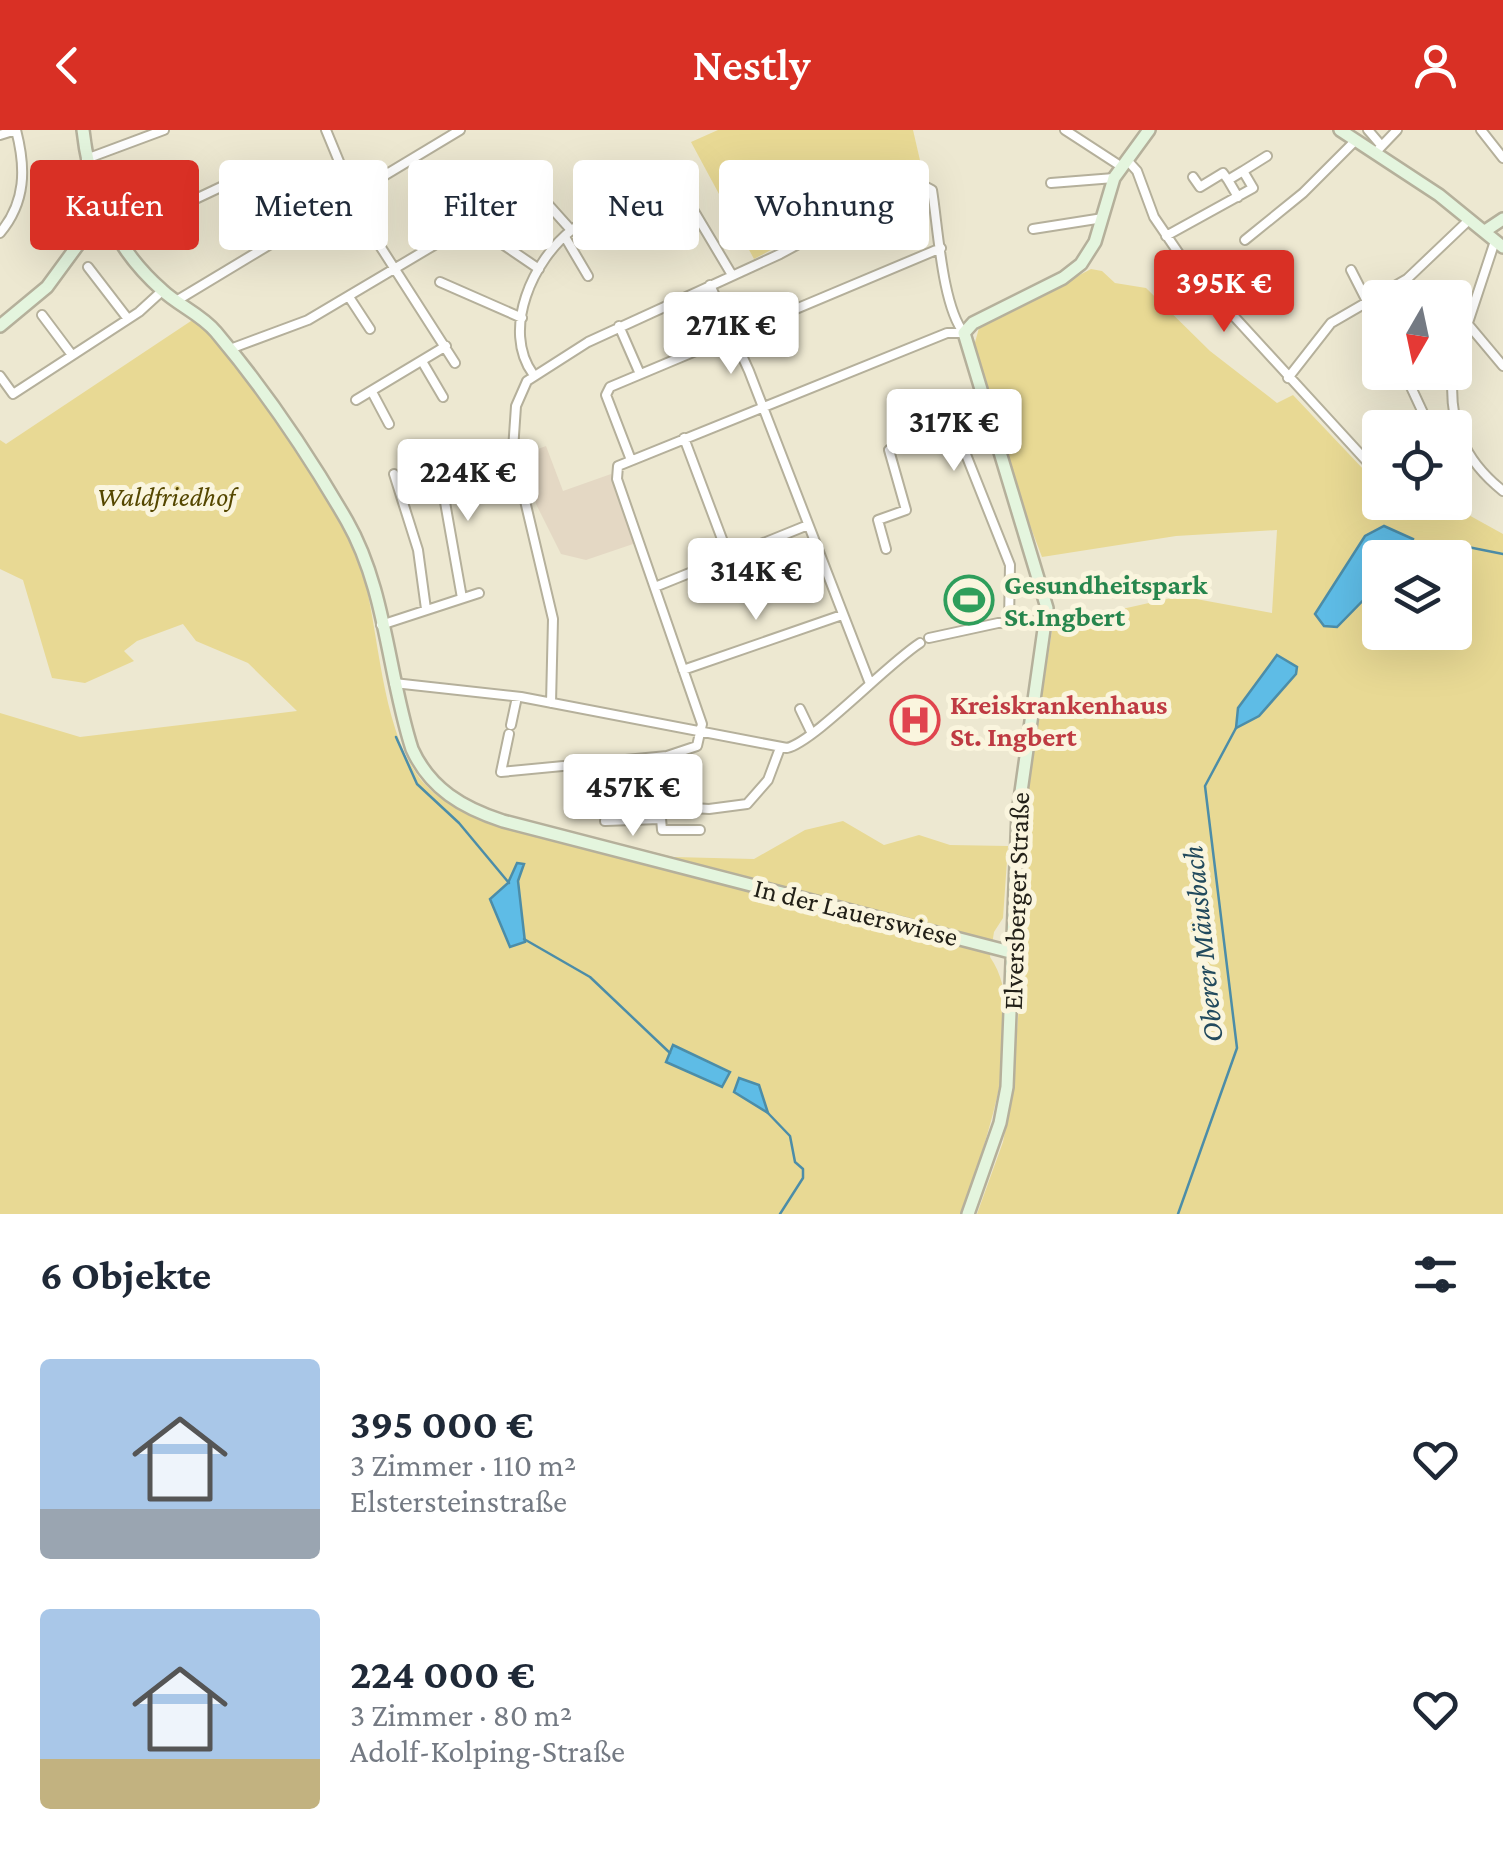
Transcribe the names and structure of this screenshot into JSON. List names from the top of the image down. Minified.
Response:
{"streets":{"street":["Elversberger Straße","In der Lauerswiese"]},"crossings":[["Elversberger Straße","In der Lauerswiese"]],"water":["Oberer Mäusbach"],"parks":["Waldfriedhof"],"places":{"sports":["Gesundheitspark St.Ingbert"],"hospital":["Kreiskrankenhaus St. Ingbert"]},"north":"bottom","page":{"header":"Nestly","chip":["Kaufen","Mieten","Filter","Neu","Wohnung"],"price":["395K €","271K €","317K €","224K €","314K €","457K €"],"heading":"6 Objekte","list":[{"name":"395 000 €","note":"3 Zimmer · 110 m² · Elstersteinstraße"},{"name":"224 000 €","note":"3 Zimmer · 80 m² · Adolf-Kolping-Straße"}]}}
